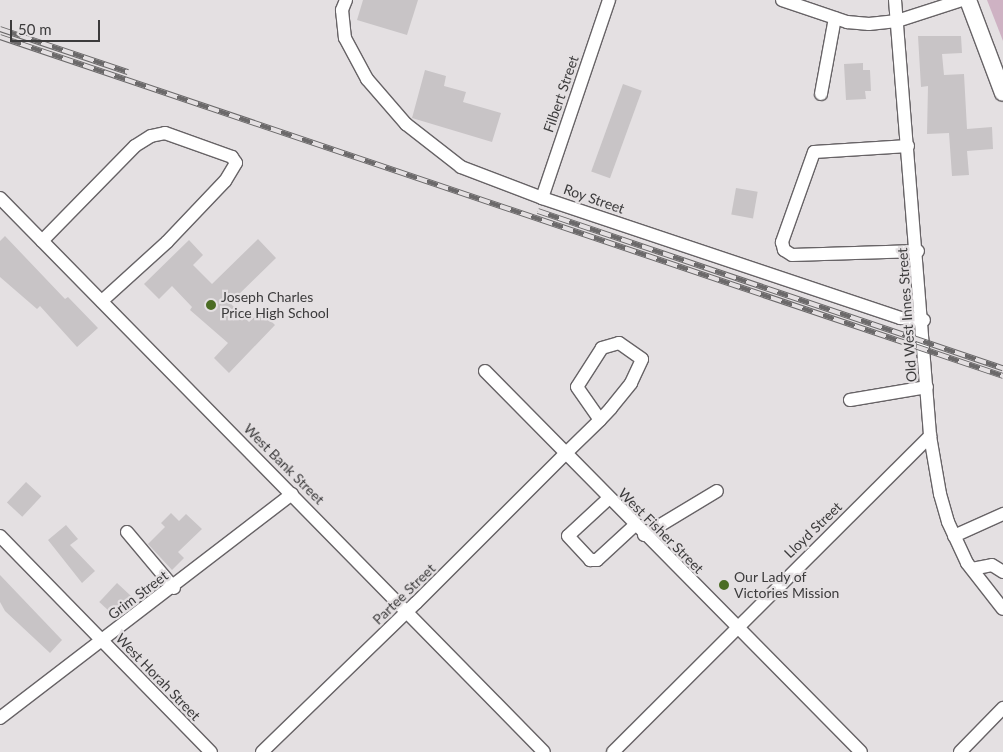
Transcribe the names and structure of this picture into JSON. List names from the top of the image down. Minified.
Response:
{"streets":{"street":["Filbert Street","Roy Street","Old West Innes Street","West Bank Street","Lloyd Street","West Fisher Street","Partee Street","Grim Street","West Horah Street"]},"crossings":[["Filbert Street","Roy Street"],["Roy Street","Old West Innes Street"],["Old West Innes Street","Lloyd Street"],["West Bank Street","Partee Street"],["West Bank Street","Grim Street"],["Lloyd Street","West Fisher Street"],["West Fisher Street","Partee Street"],["Grim Street","West Horah Street"]],"places":["Joseph Charles Price High School","Our Lady of Victories Mission"],"scale_bar":"50 m"}
